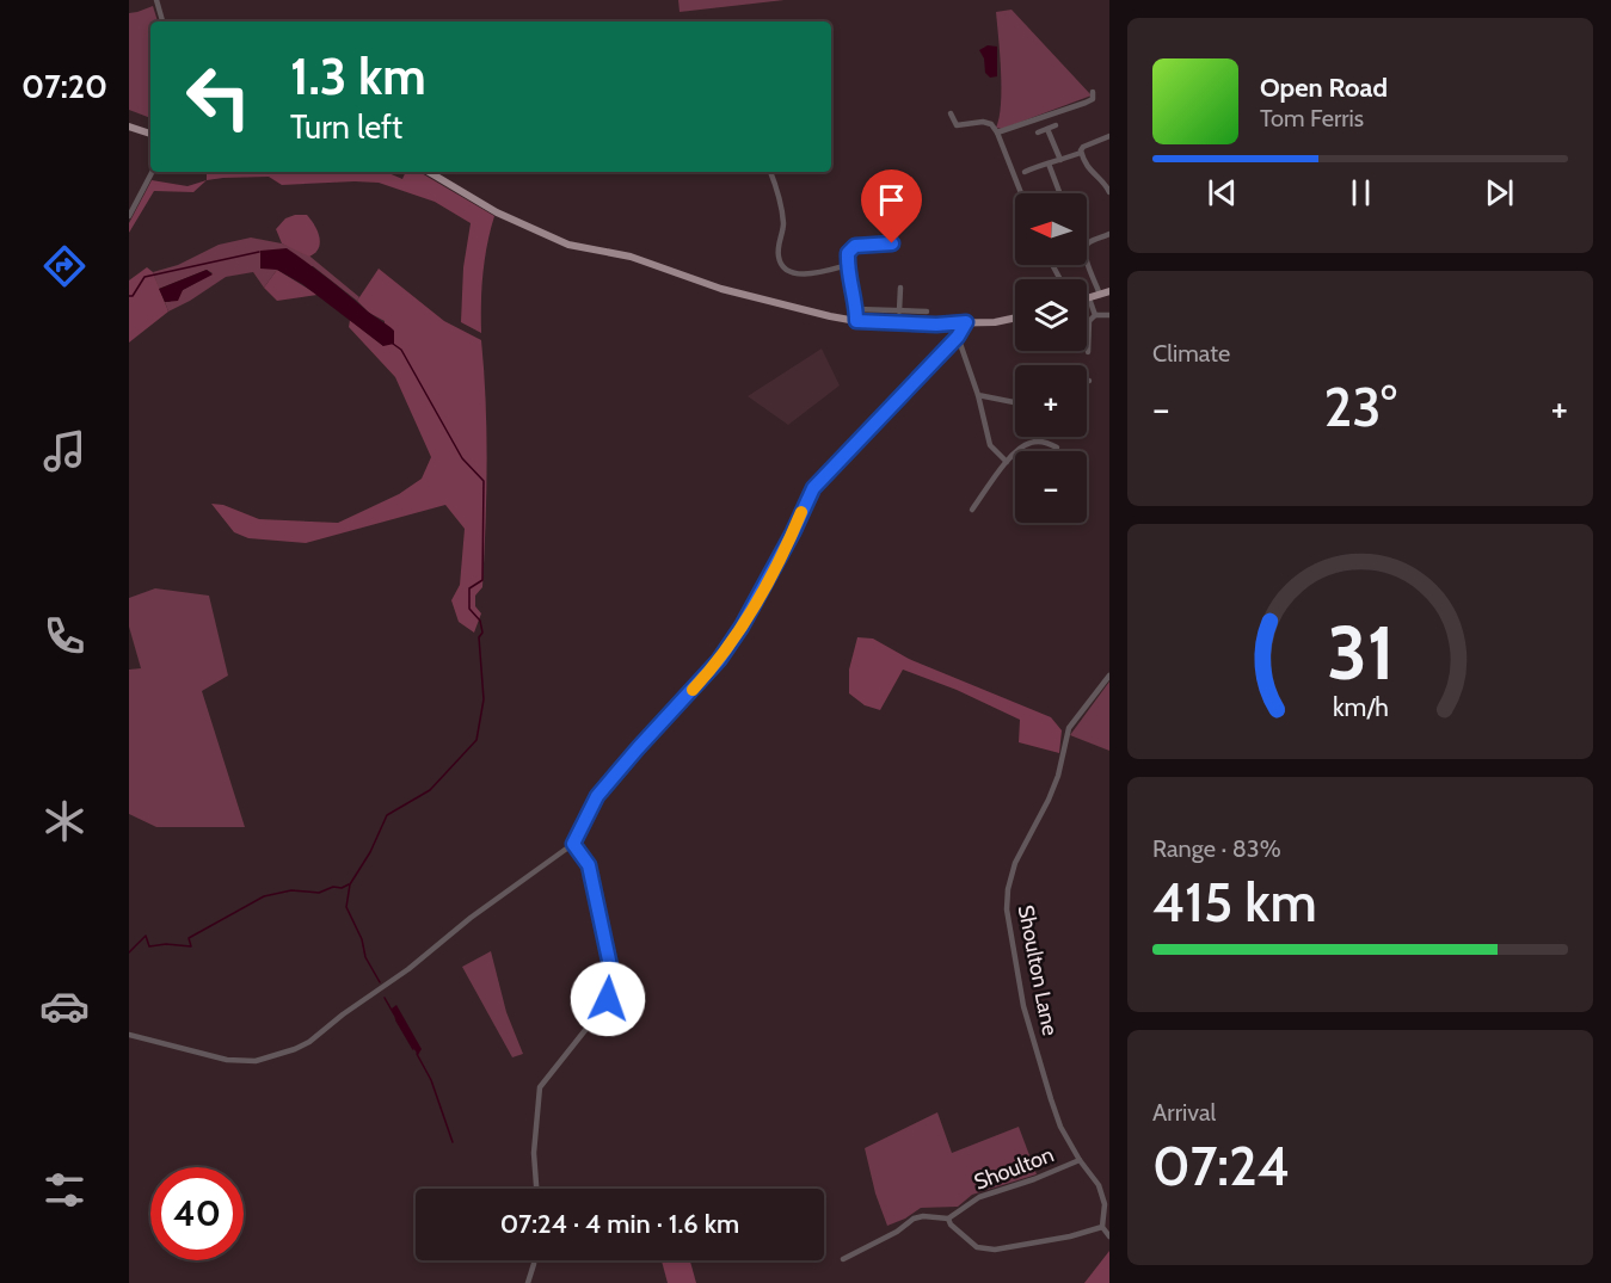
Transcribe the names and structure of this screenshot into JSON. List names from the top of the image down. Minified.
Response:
{"streets":{"street":["Shoulton Lane","Shoulton"]},"crossings":[["Shoulton Lane","Shoulton"]],"north":"left","page":{"tabs":"07:20","turn":["1.3 km","Turn left"],"song":["Open Road","Tom Ferris"],"map_buttons":["+","−"],"tile":["Climate",["Range · 83%","415 km"],["Arrival","07:24"]],"heat":["−","23°","+"],"limit":"40","trip":"07:24 · 4 min · 1.6 km","gauge":["31","km/h"]}}
